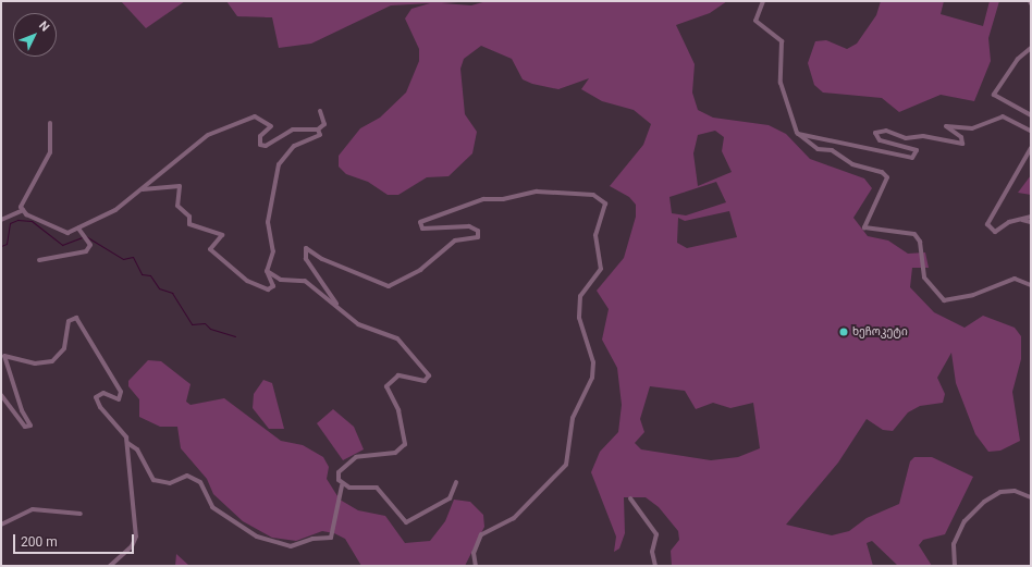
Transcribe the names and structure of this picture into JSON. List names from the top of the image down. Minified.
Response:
{"places":["ხეჩოკეტი"],"scale_bar":"200 m","north":"top right"}
